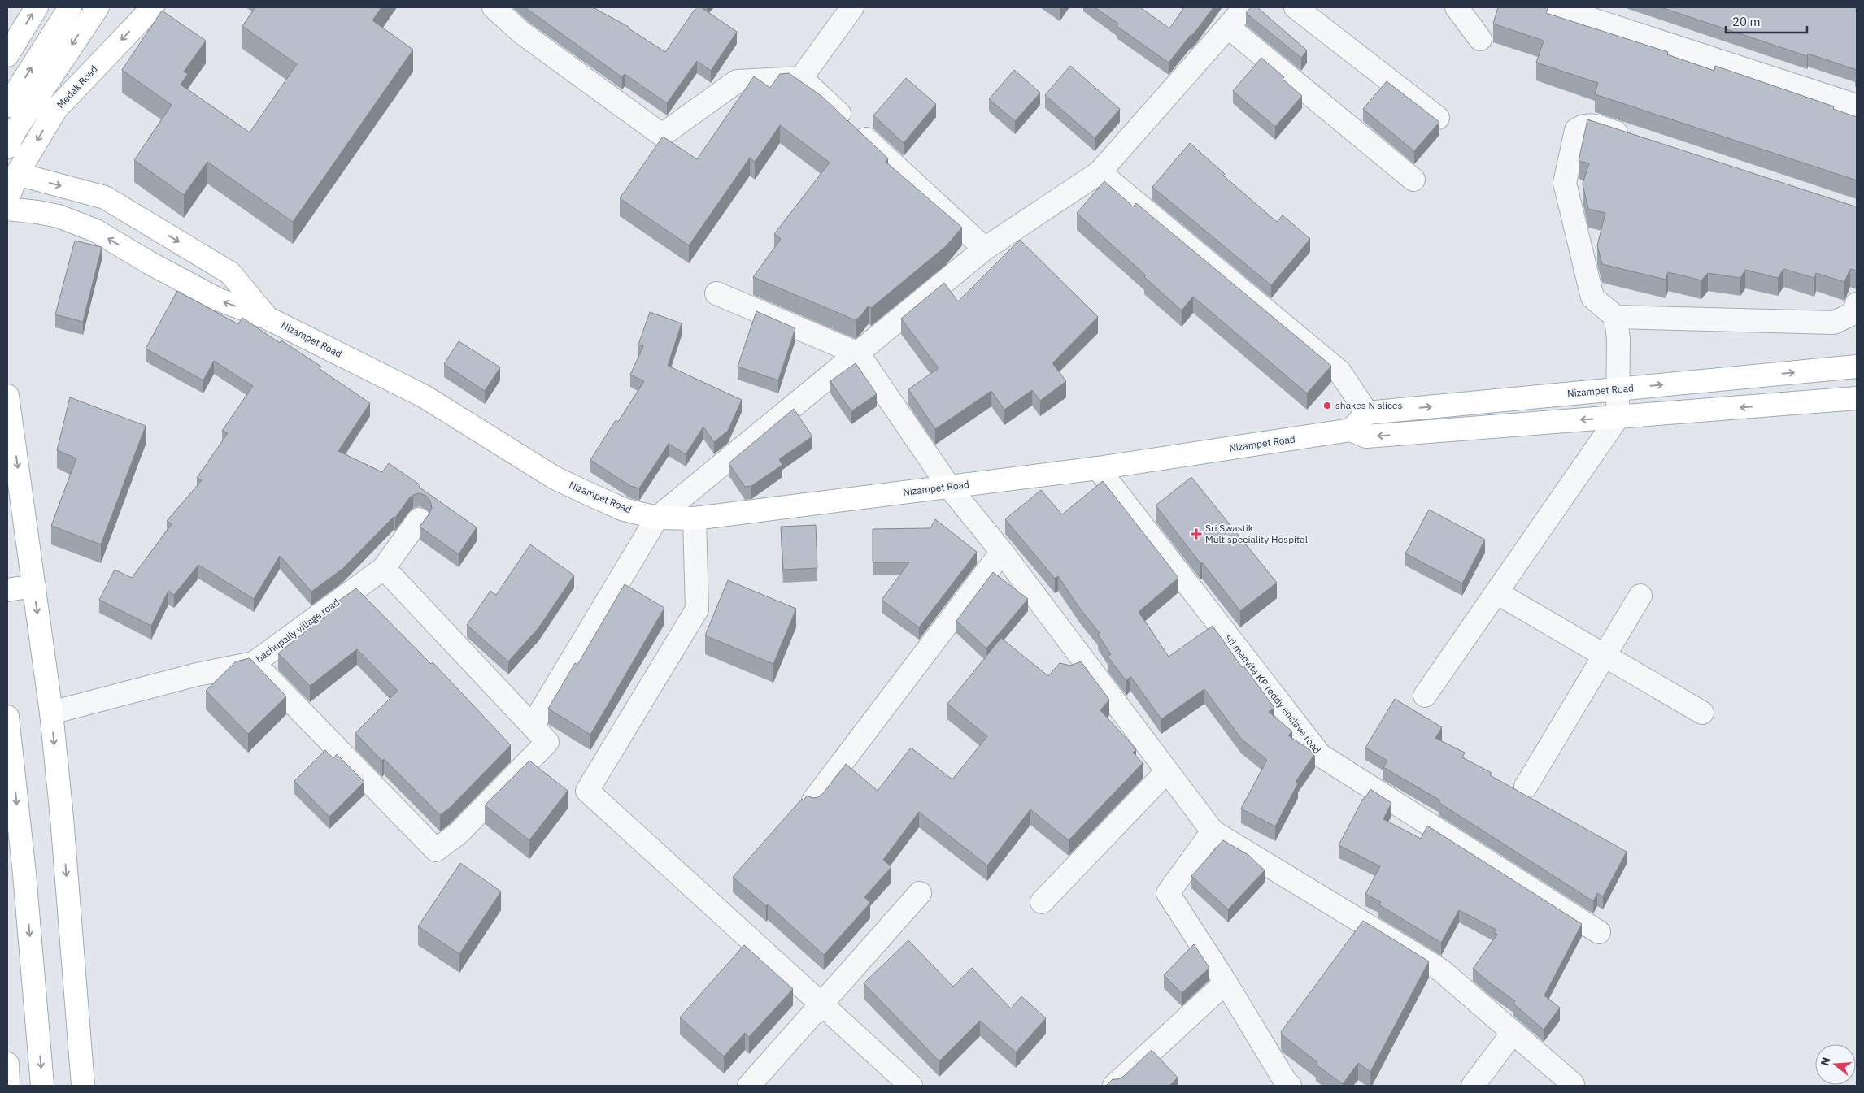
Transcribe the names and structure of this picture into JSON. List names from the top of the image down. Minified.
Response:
{"streets":{"main road":["Medak Road","Nizampet Road"],"street":["bachupally village road","sri manvita KP reddy enclave road"]},"crossings":[["Nizampet Road","sri manvita KP reddy enclave road"]],"places":{"other":["shakes N slices"],"health":["Sri Swastik Multispeciality Hospital"]},"scale_bar":"20 m","north":"left"}
